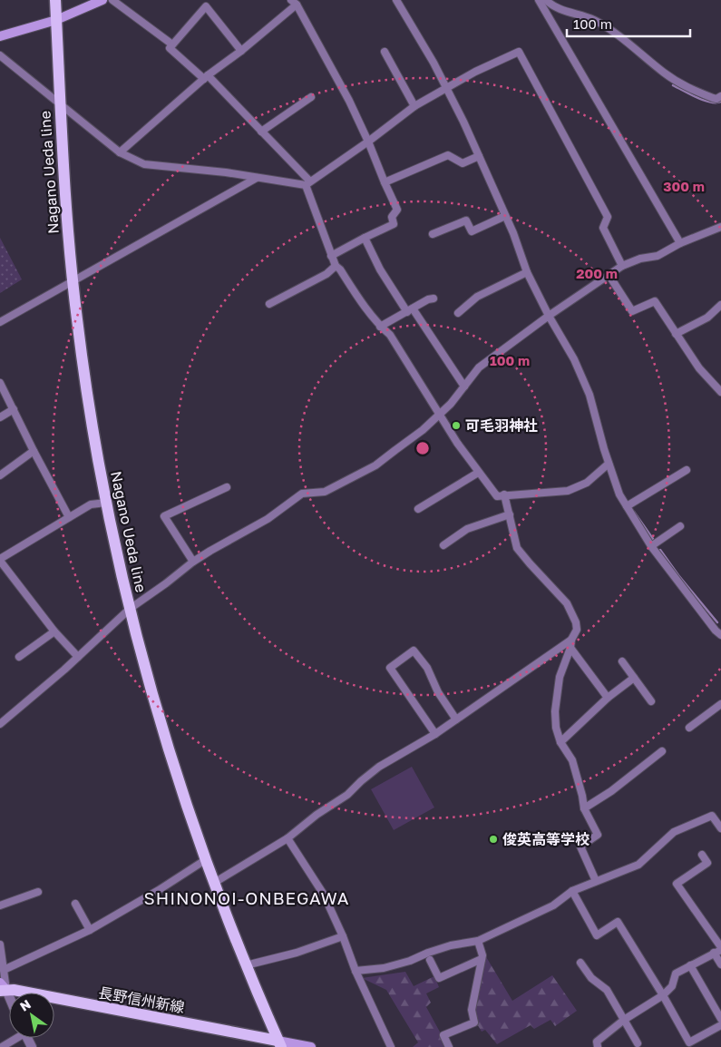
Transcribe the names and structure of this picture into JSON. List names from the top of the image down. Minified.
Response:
{"streets":{"main road":["Nagano Ueda line","長野信州新線"]},"crossings":[["Nagano Ueda line","長野信州新線"]],"districts":["SHINONOI-ONBEGAWA"],"places":["可毛羽神社","俊英高等学校"],"scale_bar":"100 m","north":"top left","rings":["300 m","200 m","100 m"]}
